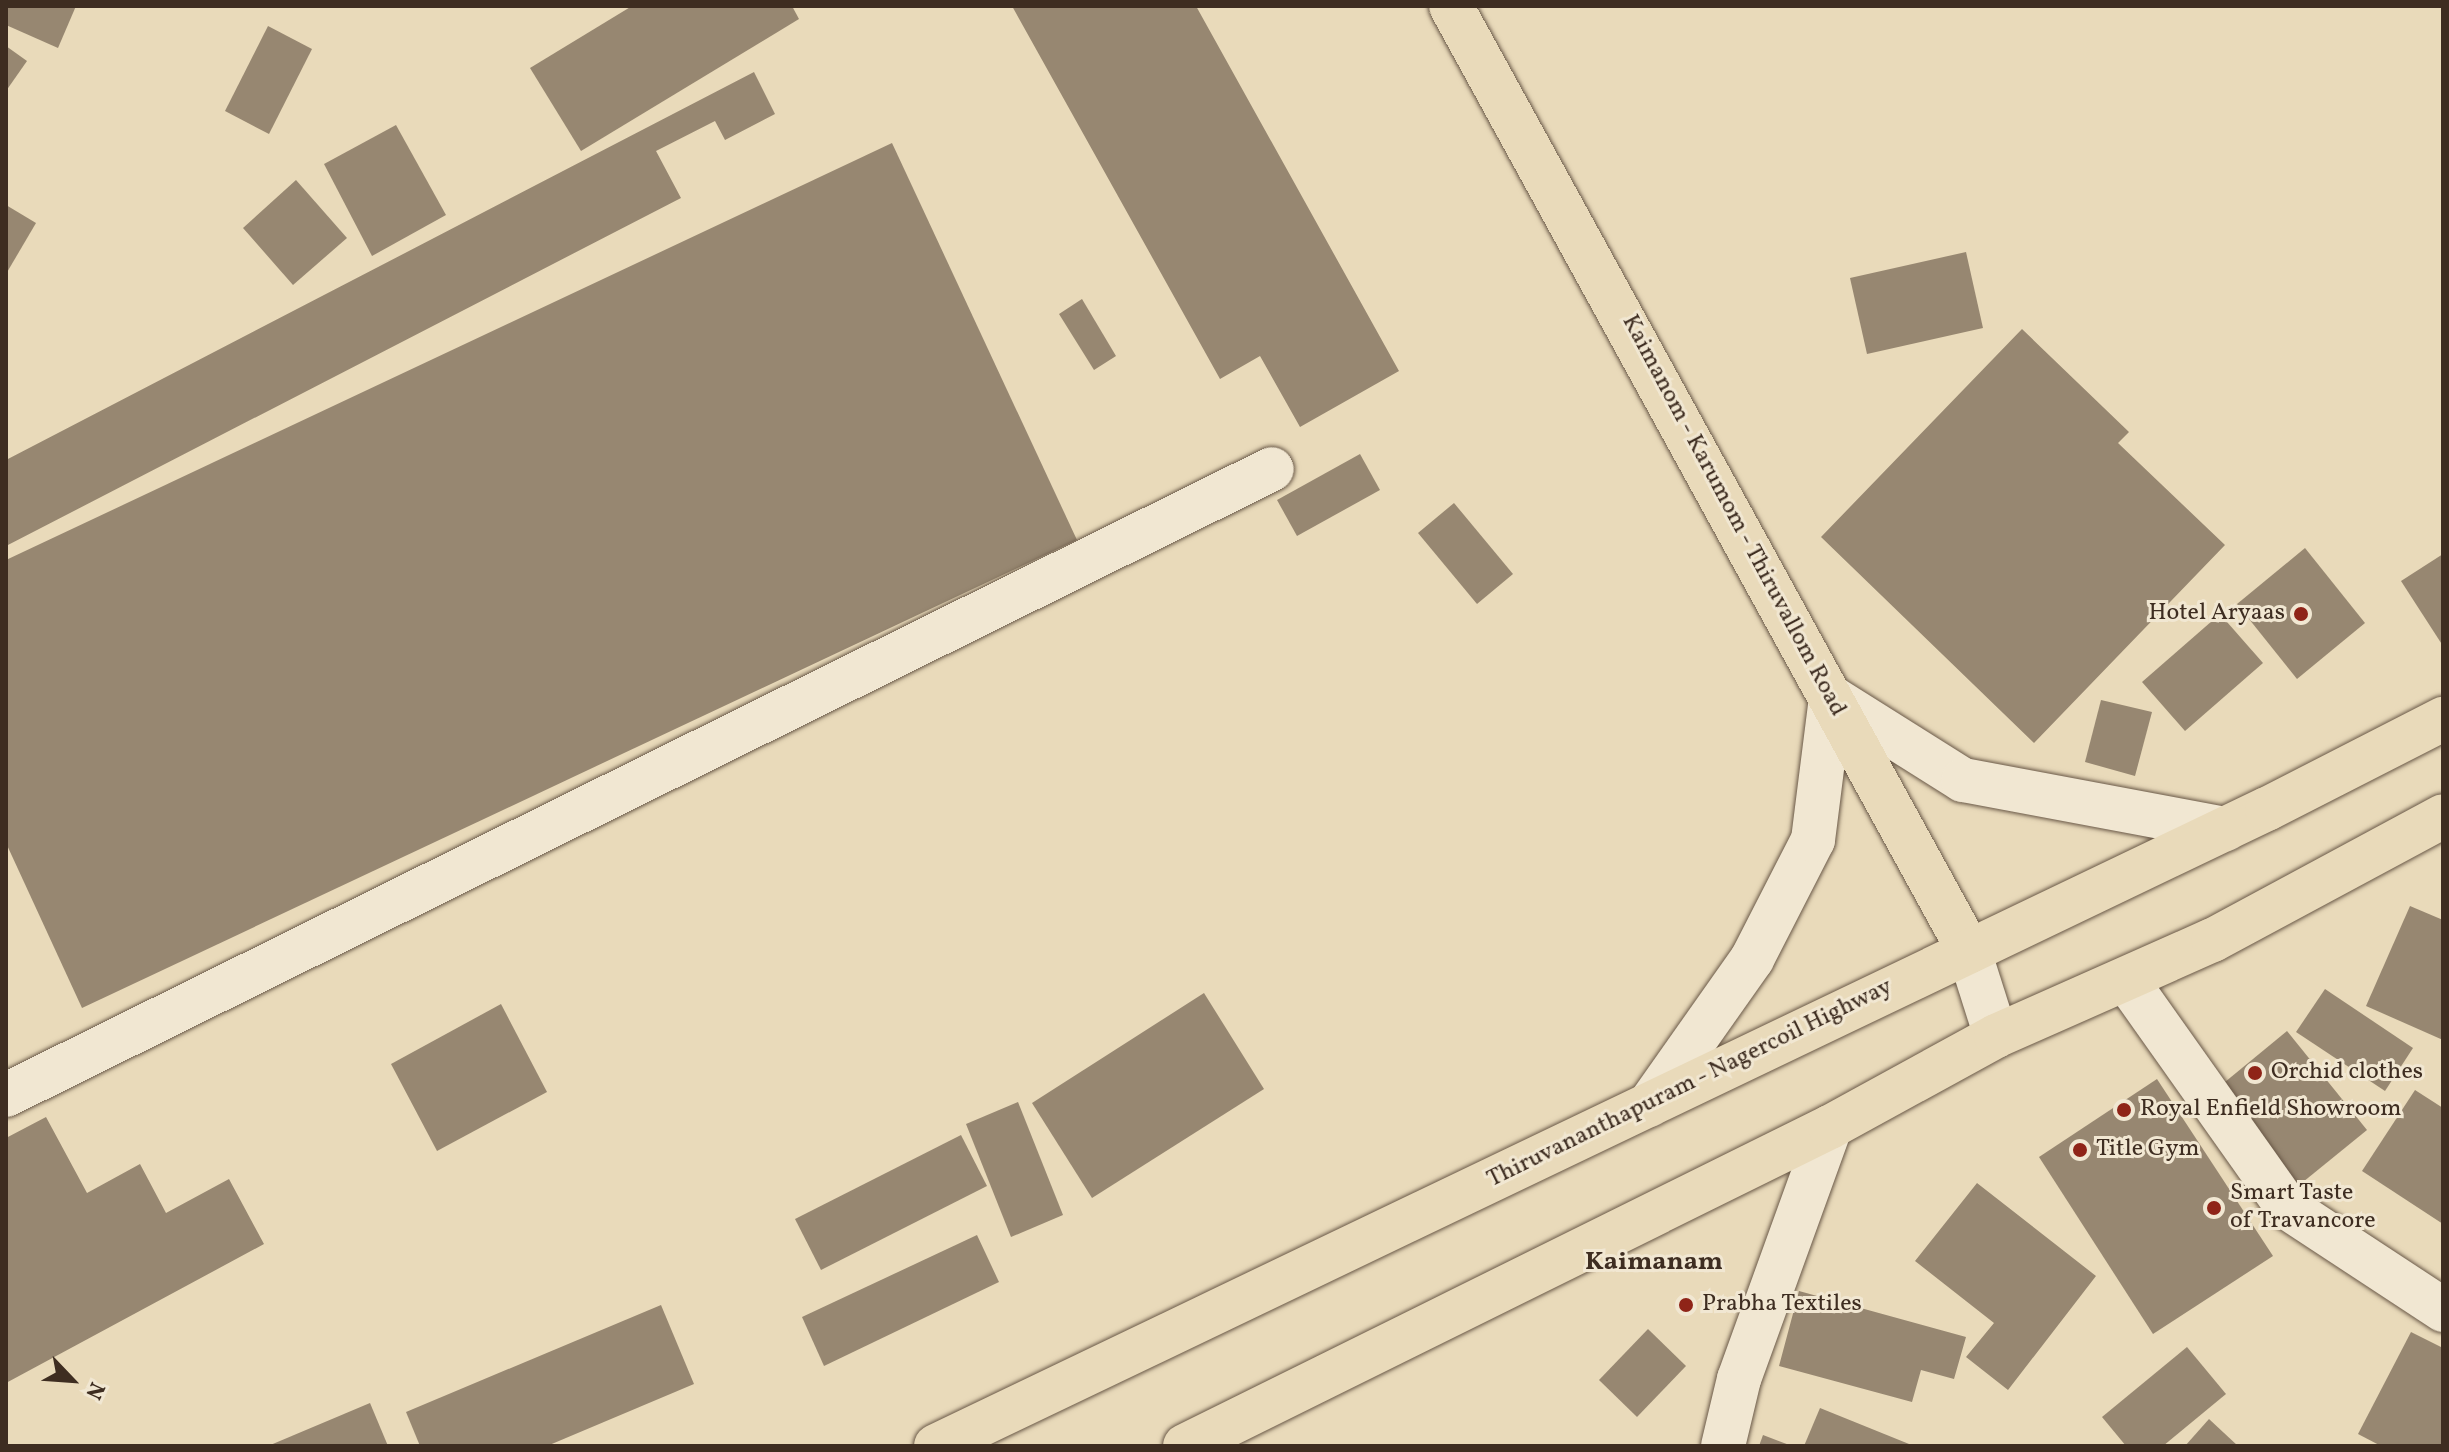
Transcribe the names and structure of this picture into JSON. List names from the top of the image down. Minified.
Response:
{"streets":{"main road":["Kaimanom - Karumom - Thiruvallom Road","Thiruvananthapuram - Nagercoil Highway"]},"crossings":[["Kaimanom - Karumom - Thiruvallom Road","Thiruvananthapuram - Nagercoil Highway"]],"districts":["Kaimanam"],"places":["Hotel Aryaas","Orchid clothes","Royal Enfield Showroom","Title Gym","Smart Taste of Travancore","Prabha Textiles"],"north":"bottom right"}
